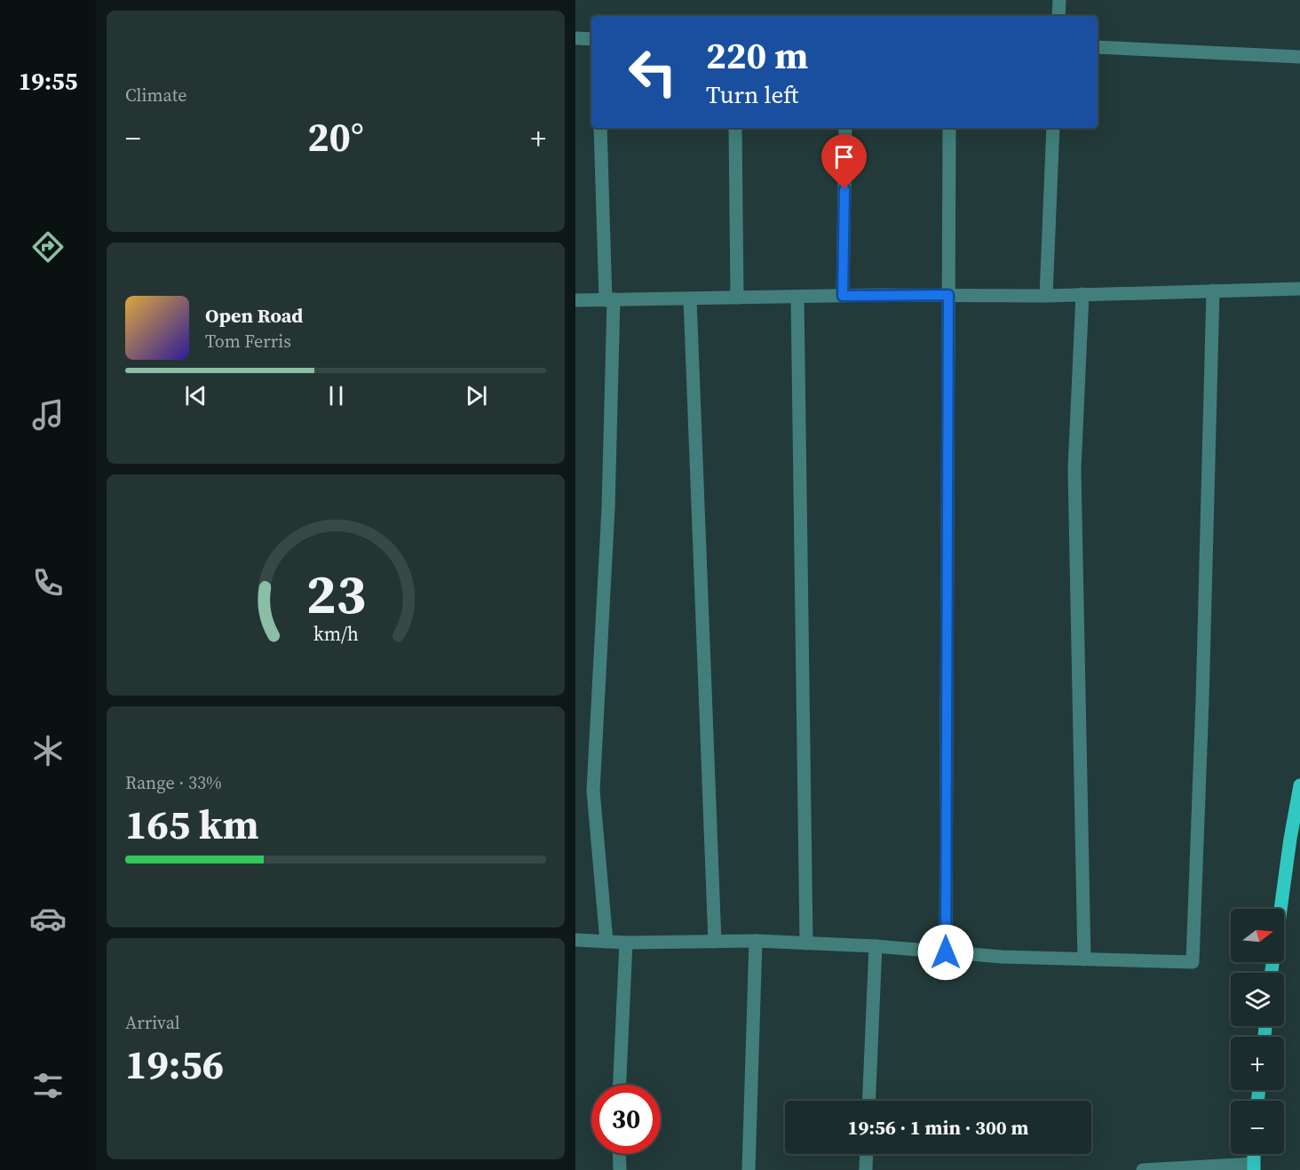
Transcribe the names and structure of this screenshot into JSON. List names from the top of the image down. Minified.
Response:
{"north":"right","page":{"tabs":"19:55","tile":["Climate",["Range · 33%","165 km"],["Arrival","19:56"]],"turn":["220 m","Turn left"],"heat":["−","20°","+"],"song":["Open Road","Tom Ferris"],"map_buttons":["+","−"],"limit":"30","trip":"19:56 · 1 min · 300 m","gauge":["23","km/h"]}}
